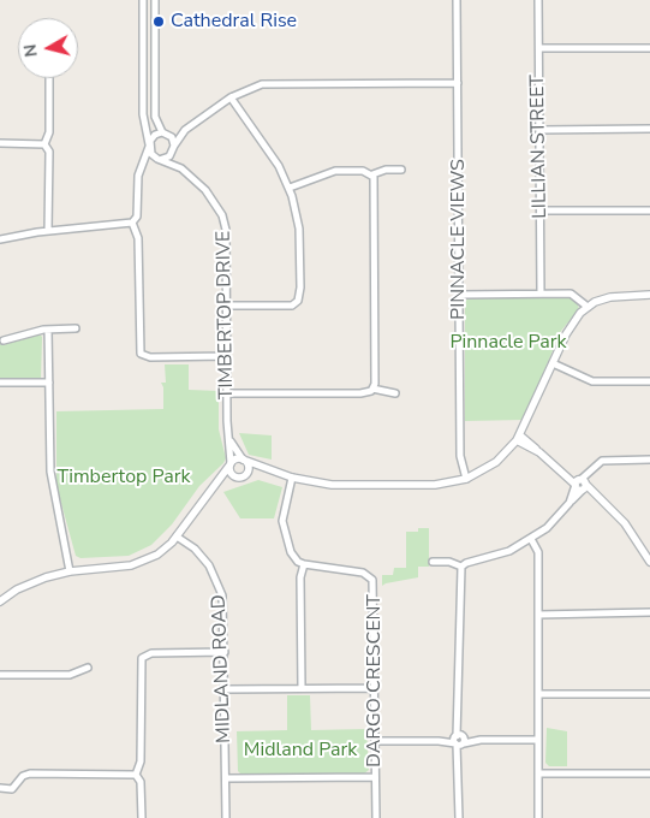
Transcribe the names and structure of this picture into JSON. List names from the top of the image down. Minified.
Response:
{"streets":{"street":["LILLIAN STREET","PINNACLE VIEWS","TIMBERTOP DRIVE","MIDLAND ROAD","DARGO CRESCENT"]},"parks":["Pinnacle Park","Timbertop Park","Midland Park"],"places":["Cathedral Rise"],"north":"left"}
